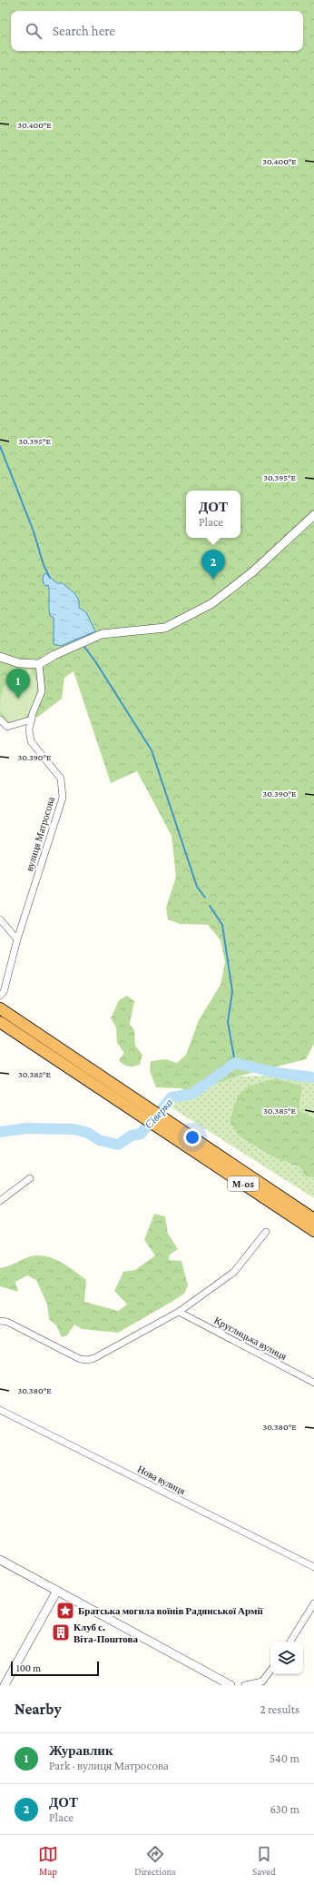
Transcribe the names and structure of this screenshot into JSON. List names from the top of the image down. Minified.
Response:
{"streets":{"highway":["М-05"],"street":["вулиця Матросова","Круглицька вулиця","Нова вулиця"]},"water":["Сіверка"],"places":{"place":["Братська могила воїнів Радянської Армії"],"building":["Клуб с. Віта-Поштова"]},"scale_bar":"100 m","page":{"search":"Search here","popup":["ДОТ","Place"],"pins":["2","1"],"scale":"100 m","heading":["Nearby","2 results"],"list":[{"mark":"1","name":"Журавлик","note":"Park · вулиця Матросова","value":"540 m"},{"mark":"2","name":"ДОТ","note":"Place","value":"630 m"}],"nav":["Map","Directions","Saved"]},"coordinates":["30.400°E","30.395°E","30.390°E","30.385°E","30.380°E"]}
